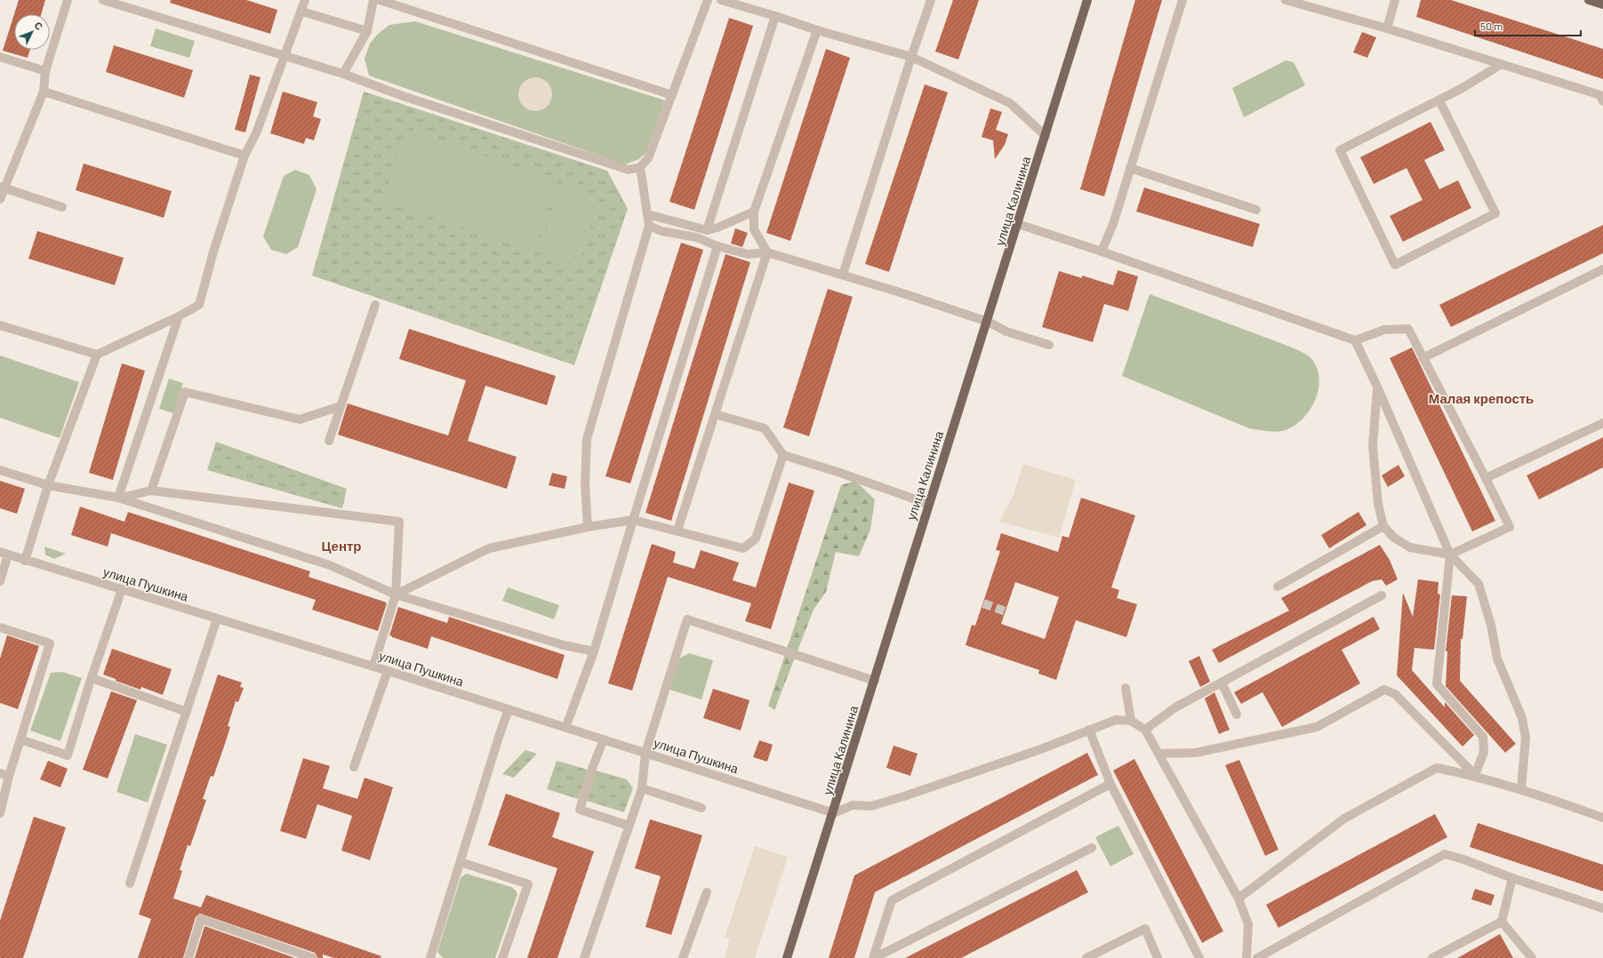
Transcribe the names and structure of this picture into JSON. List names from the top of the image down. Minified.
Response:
{"streets":{"main road":["улица Калинина"],"street":["улица Пушкина"]},"crossings":[["улица Калинина","улица Пушкина"]],"districts":["Малая крепость","Центр"],"scale_bar":"50 m","north":"top right"}
